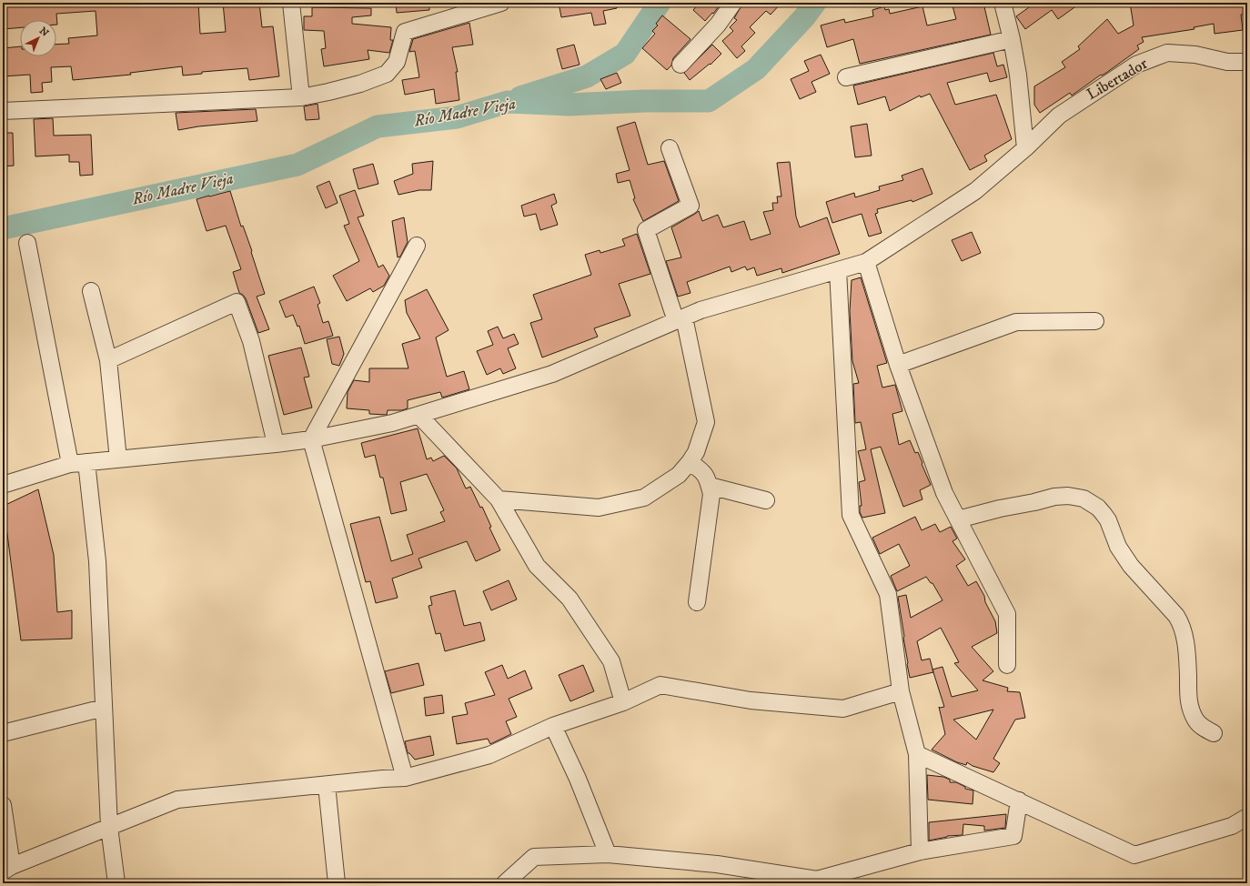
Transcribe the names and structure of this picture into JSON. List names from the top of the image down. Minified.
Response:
{"streets":{"street":["Libertador"]},"water":["Río Madre Vieja"],"north":"top right"}
